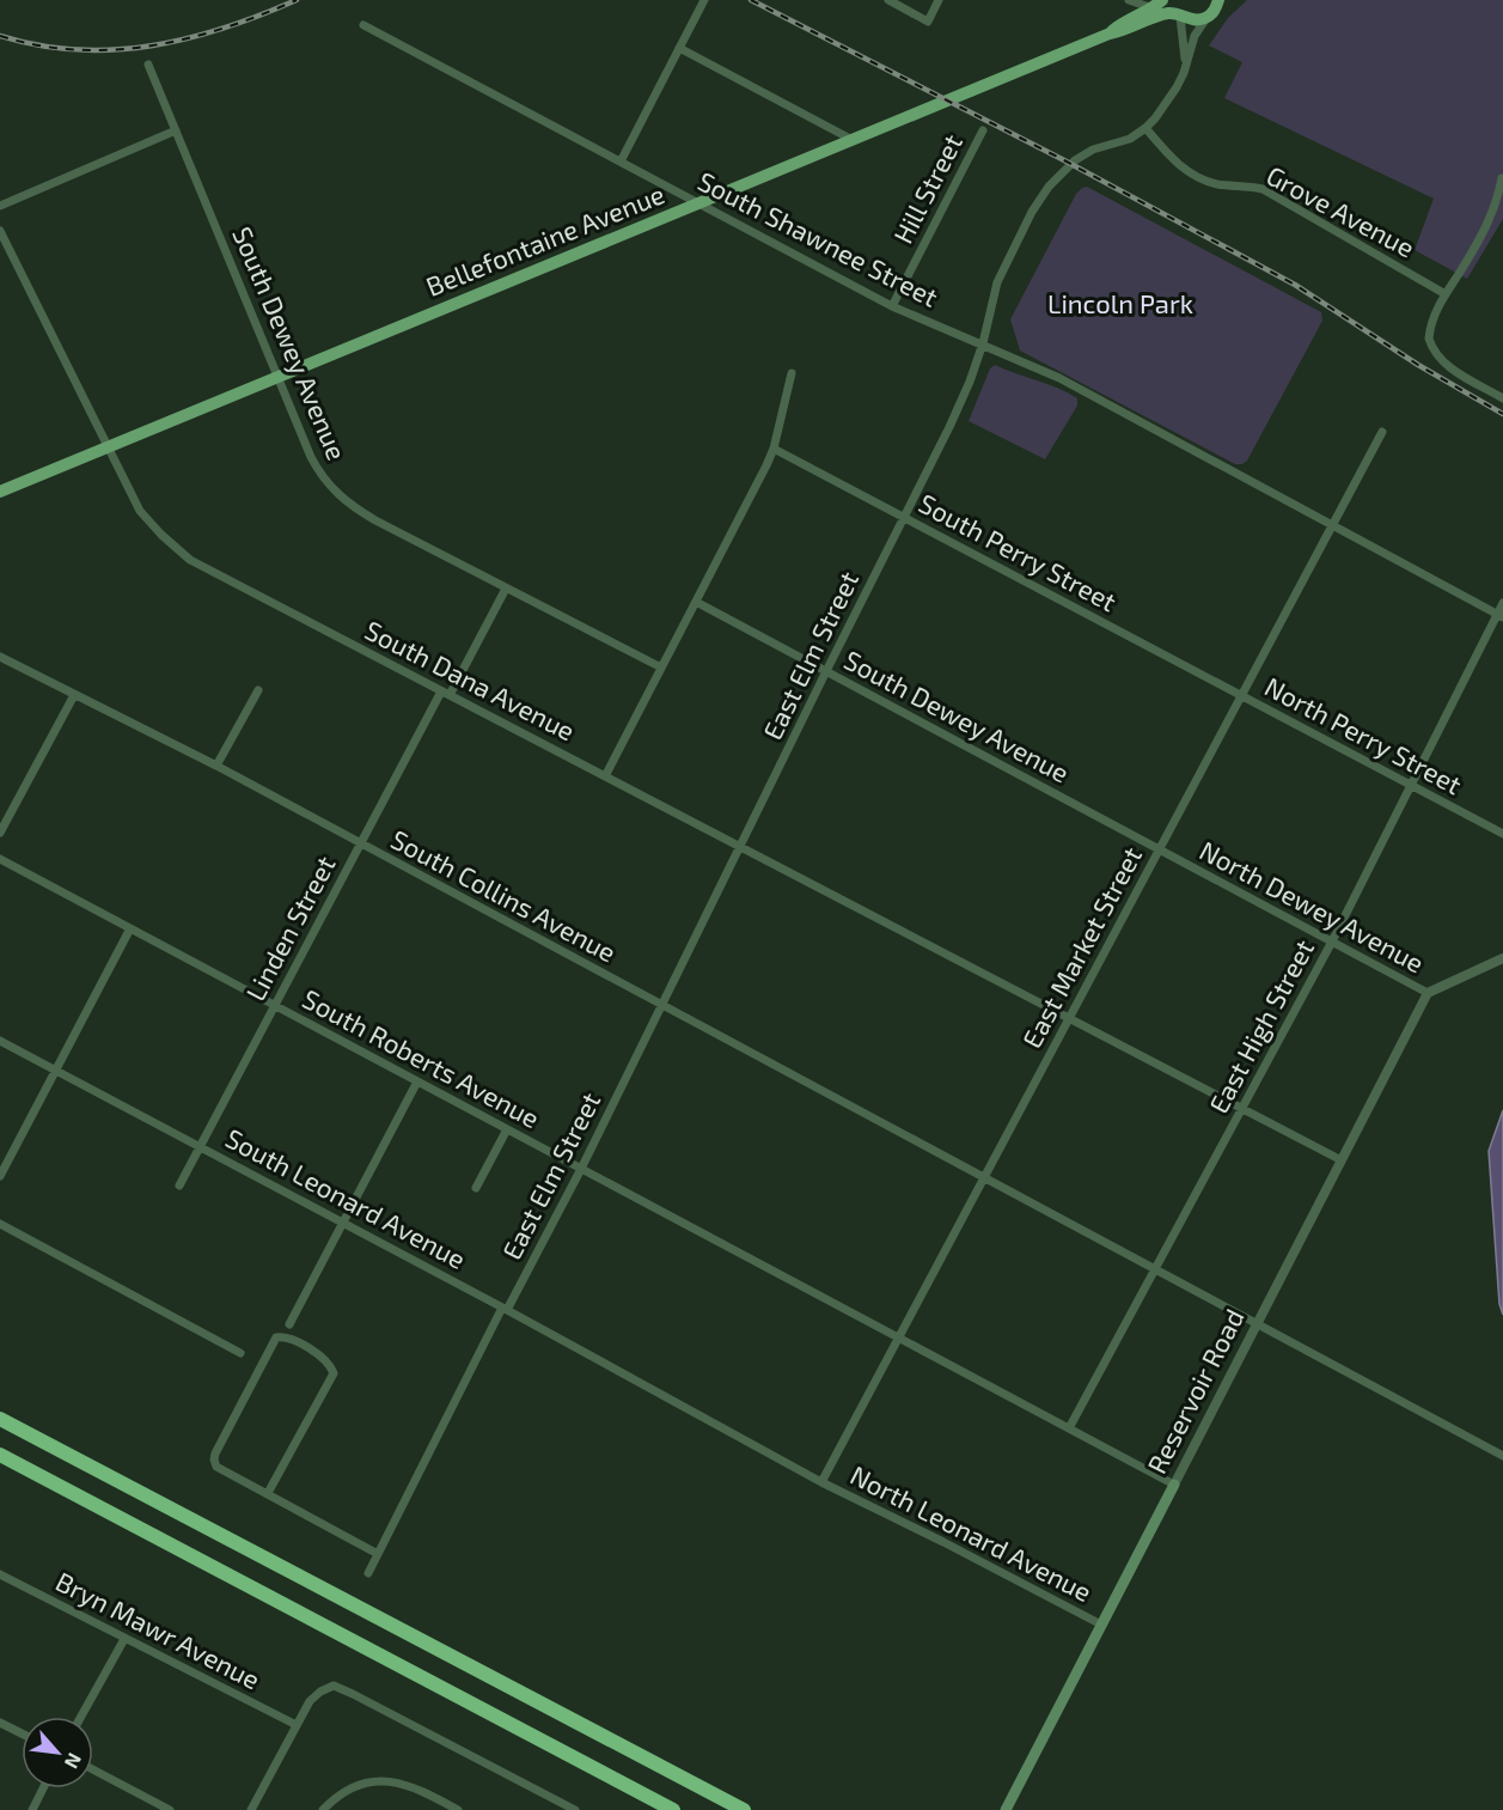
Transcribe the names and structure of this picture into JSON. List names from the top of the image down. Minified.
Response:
{"streets":{"main road":["Bellefontaine Avenue","Reservoir Road"],"street":["Hill Street","Grove Avenue","South Shawnee Street","South Dewey Avenue","South Perry Street","East Elm Street","South Dana Avenue","North Perry Street","South Collins Avenue","North Dewey Avenue","Linden Street","East Market Street","East High Street","South Roberts Avenue","South Leonard Avenue","North Leonard Avenue","Bryn Mawr Avenue"]},"crossings":[["Hill Street","South Shawnee Street"],["Grove Avenue","East Elm Street"],["South Shawnee Street","Bellefontaine Avenue"],["South Shawnee Street","East Elm Street"],["South Shawnee Street","East Market Street"],["South Shawnee Street","East High Street"],["Bellefontaine Avenue","South Dewey Avenue"],["Bellefontaine Avenue","East Elm Street"],["Bellefontaine Avenue","South Dana Avenue"],["South Dewey Avenue","East Elm Street"],["South Dewey Avenue","North Dewey Avenue"],["South Dewey Avenue","Linden Street"],["South Dewey Avenue","East Market Street"],["South Perry Street","East Elm Street"],["South Perry Street","North Perry Street"],["South Perry Street","East Market Street"],["East Elm Street","South Dana Avenue"],["East Elm Street","South Collins Avenue"],["East Elm Street","South Roberts Avenue"],["East Elm Street","South Leonard Avenue"],["South Dana Avenue","Linden Street"],["South Dana Avenue","East Market Street"],["South Dana Avenue","East High Street"],["South Dana Avenue","Reservoir Road"],["North Perry Street","East Market Street"],["North Perry Street","East High Street"],["South Collins Avenue","Linden Street"],["South Collins Avenue","East Market Street"],["South Collins Avenue","East High Street"],["South Collins Avenue","Reservoir Road"],["North Dewey Avenue","East Market Street"],["North Dewey Avenue","East High Street"],["North Dewey Avenue","Reservoir Road"],["Linden Street","South Roberts Avenue"],["Linden Street","South Leonard Avenue"],["East Market Street","South Roberts Avenue"],["East Market Street","South Leonard Avenue"],["East Market Street","North Leonard Avenue"],["East High Street","South Roberts Avenue"],["South Roberts Avenue","Reservoir Road"],["South Leonard Avenue","North Leonard Avenue"],["Reservoir Road","North Leonard Avenue"]],"parks":["Lincoln Park"],"north":"bottom right"}
